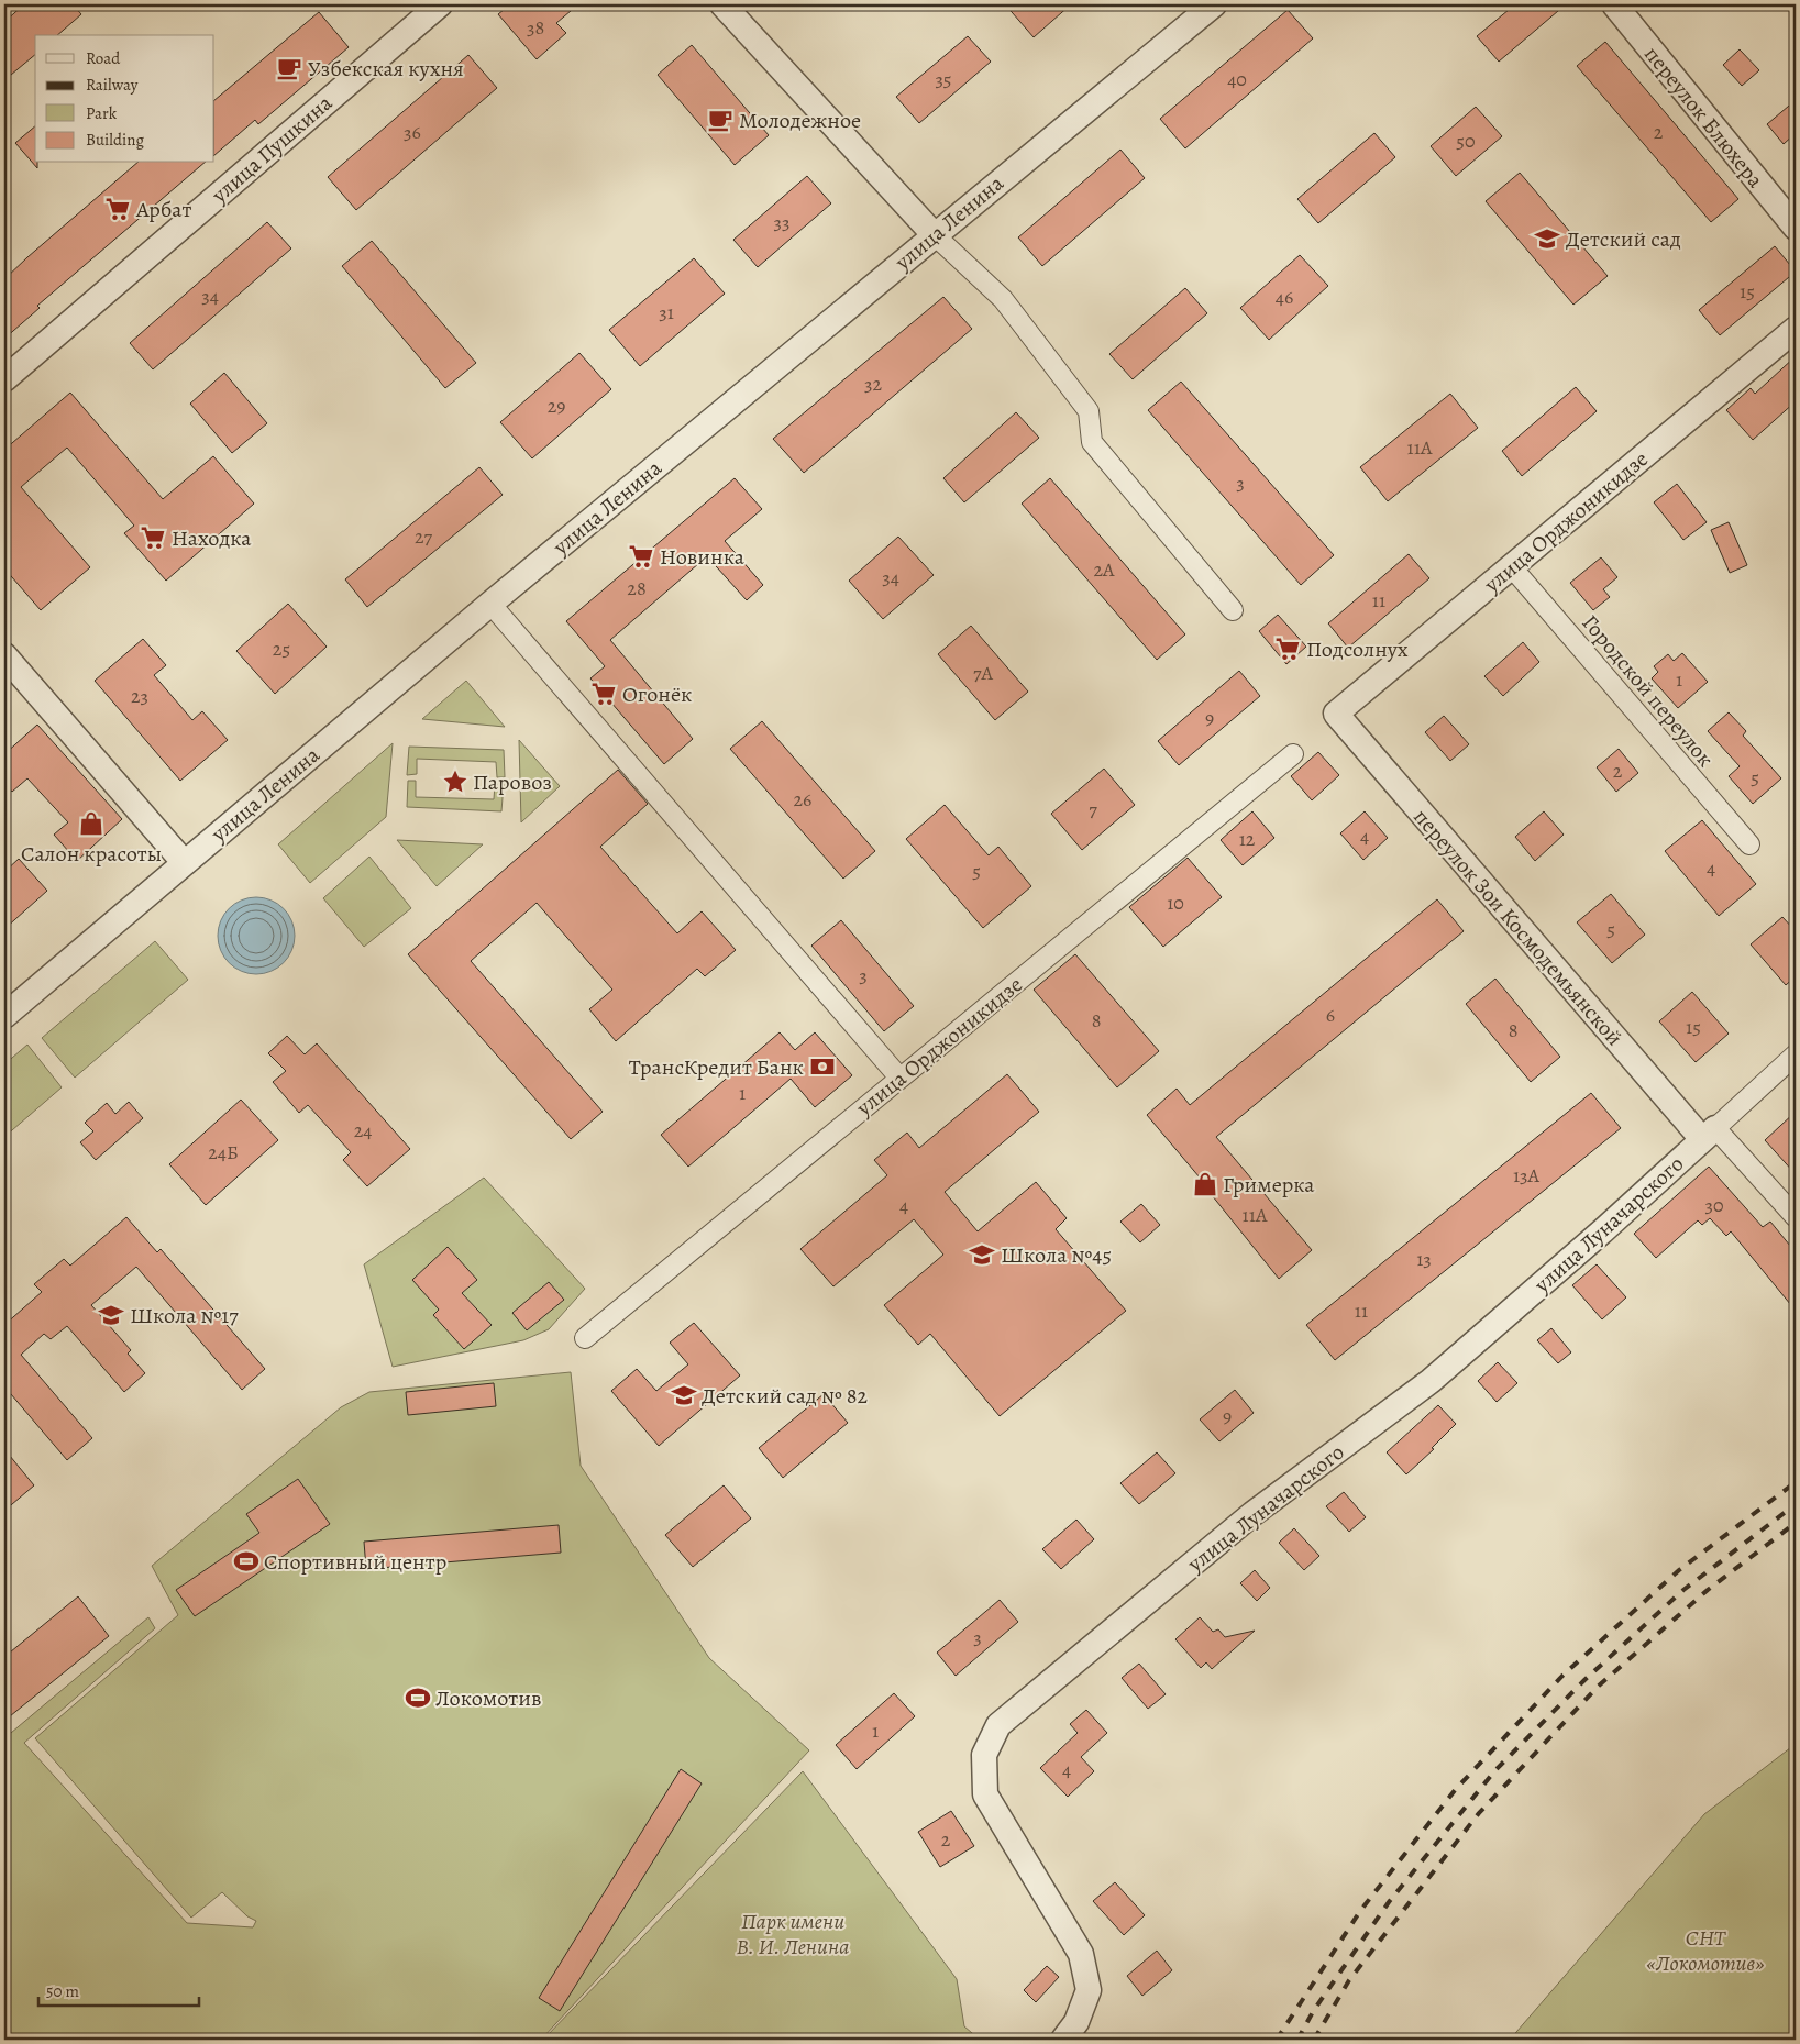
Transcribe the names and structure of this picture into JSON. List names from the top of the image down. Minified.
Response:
{"streets":{"street":["переулок Блюхера","улица Пушкина","улица Ленина","улица Орджоникидзе","Городской переулок","переулок Зои Космодемьянской","улица Луначарского"]},"crossings":[["улица Орджоникидзе","Городской переулок"],["улица Орджоникидзе","переулок Зои Космодемьянской"],["переулок Зои Космодемьянской","улица Луначарского"]],"parks":["Парк имени В. И. Ленина","СНТ «Локомотив»"],"places":{"cafe":["Узбекская кухня","Молодежное"],"supermarket":["Арбат","Находка","Новинка","Подсолнух","Огонёк"],"school or university":["Детский сад","Школа №45","Школа №17","Детский сад № 82"],"place":["Паровоз"],"shop":["Салон красоты","Гримерка"],"bank":["ТрансКредит Банк"],"sports":["Спортивный центр","Локомотив"]},"house_numbers":["38","35","40","36","2","50","33","15","34","46","31","32","29","11А","3","27","2А","34","28","11","25","7А","1","23","9","2","5","26","7","4","12","4","5","10","5","3","6","8","15","8","1","24","24Б","13А","4","30","11А","13","11","9","3","1","4","2"],"legend":["Road","Railway","Park","Building"],"scale_bar":"50 m"}
